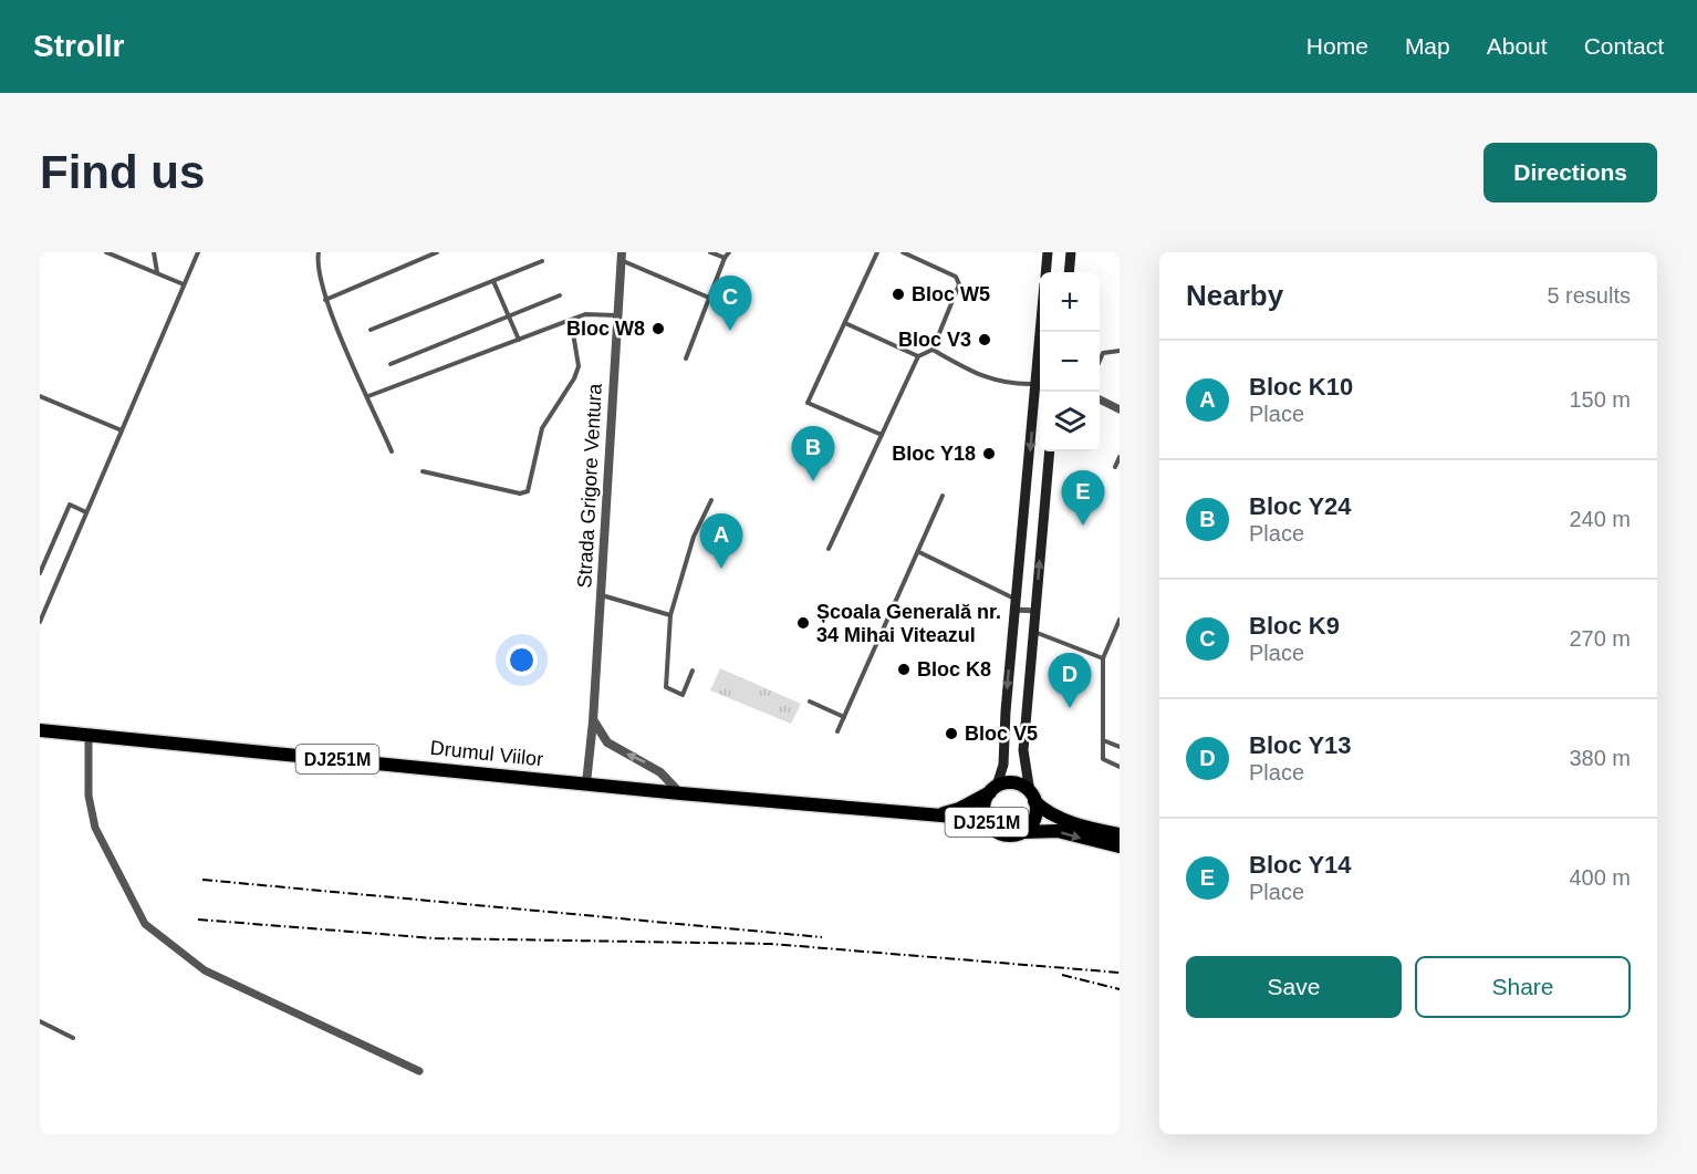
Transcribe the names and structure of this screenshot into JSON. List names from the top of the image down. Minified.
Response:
{"streets":{"highway":["Drumul Viilor","DJ251M"],"street":["Strada Grigore Ventura"]},"crossings":[["Strada Grigore Ventura","Drumul Viilor"],["Drumul Viilor","DJ251M"]],"places":["Bloc W5","Bloc W8","Bloc V3","Bloc Y18","Școala Generală nr. 34 Mihai Viteazul","Bloc K8","Bloc V5"],"page":{"header":"Strollr","nav":["Home","Map","About","Contact"],"buttons":["Directions",["Save","Share"]],"title":"Find us","heading":["Nearby","5 results"],"map_buttons":["+","−"],"pins":["C","B","E","A","D"],"list":[{"mark":"A","name":"Bloc K10","note":"Place","value":"150 m"},{"mark":"B","name":"Bloc Y24","note":"Place","value":"240 m"},{"mark":"C","name":"Bloc K9","note":"Place","value":"270 m"},{"mark":"D","name":"Bloc Y13","note":"Place","value":"380 m"},{"mark":"E","name":"Bloc Y14","note":"Place","value":"400 m"}]}}
